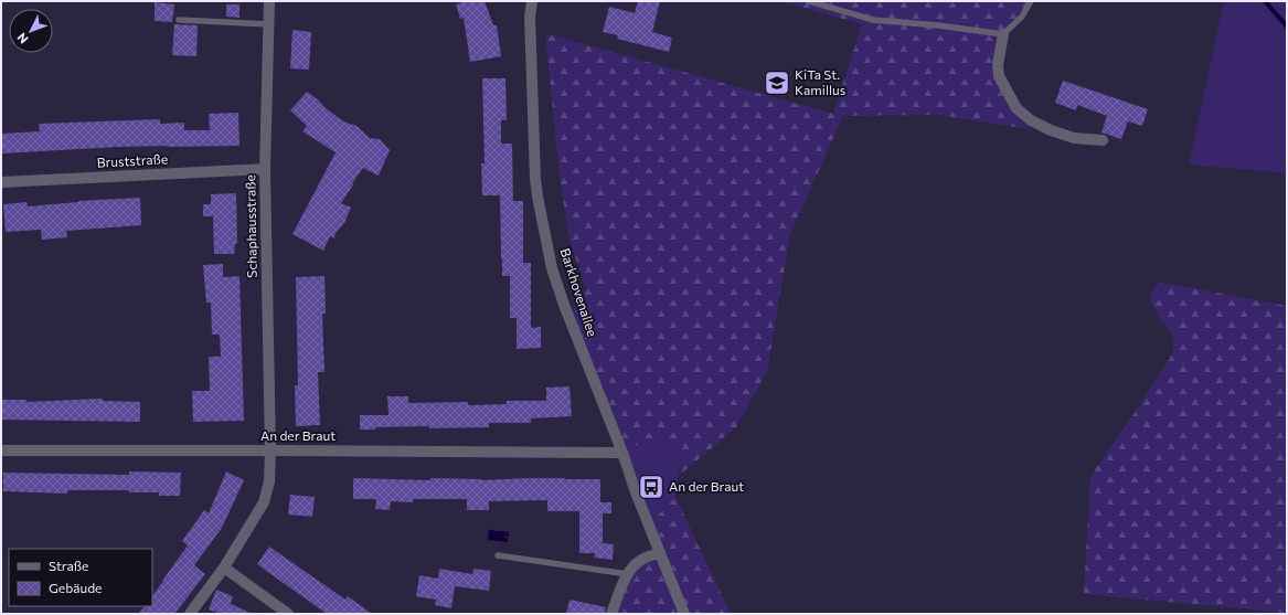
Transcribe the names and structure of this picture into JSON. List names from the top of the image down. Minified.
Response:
{"streets":{"street":["Bruststraße","Schaphausstraße","Barkhovenallee","An der Braut"]},"crossings":[["Bruststraße","Schaphausstraße"],["Schaphausstraße","An der Braut"],["Barkhovenallee","An der Braut"]],"places":{"school or university":["KiTa St. Kamillus"],"bus stop":["An der Braut"]},"legend":["Straße","Gebäude"],"north":"bottom left"}
